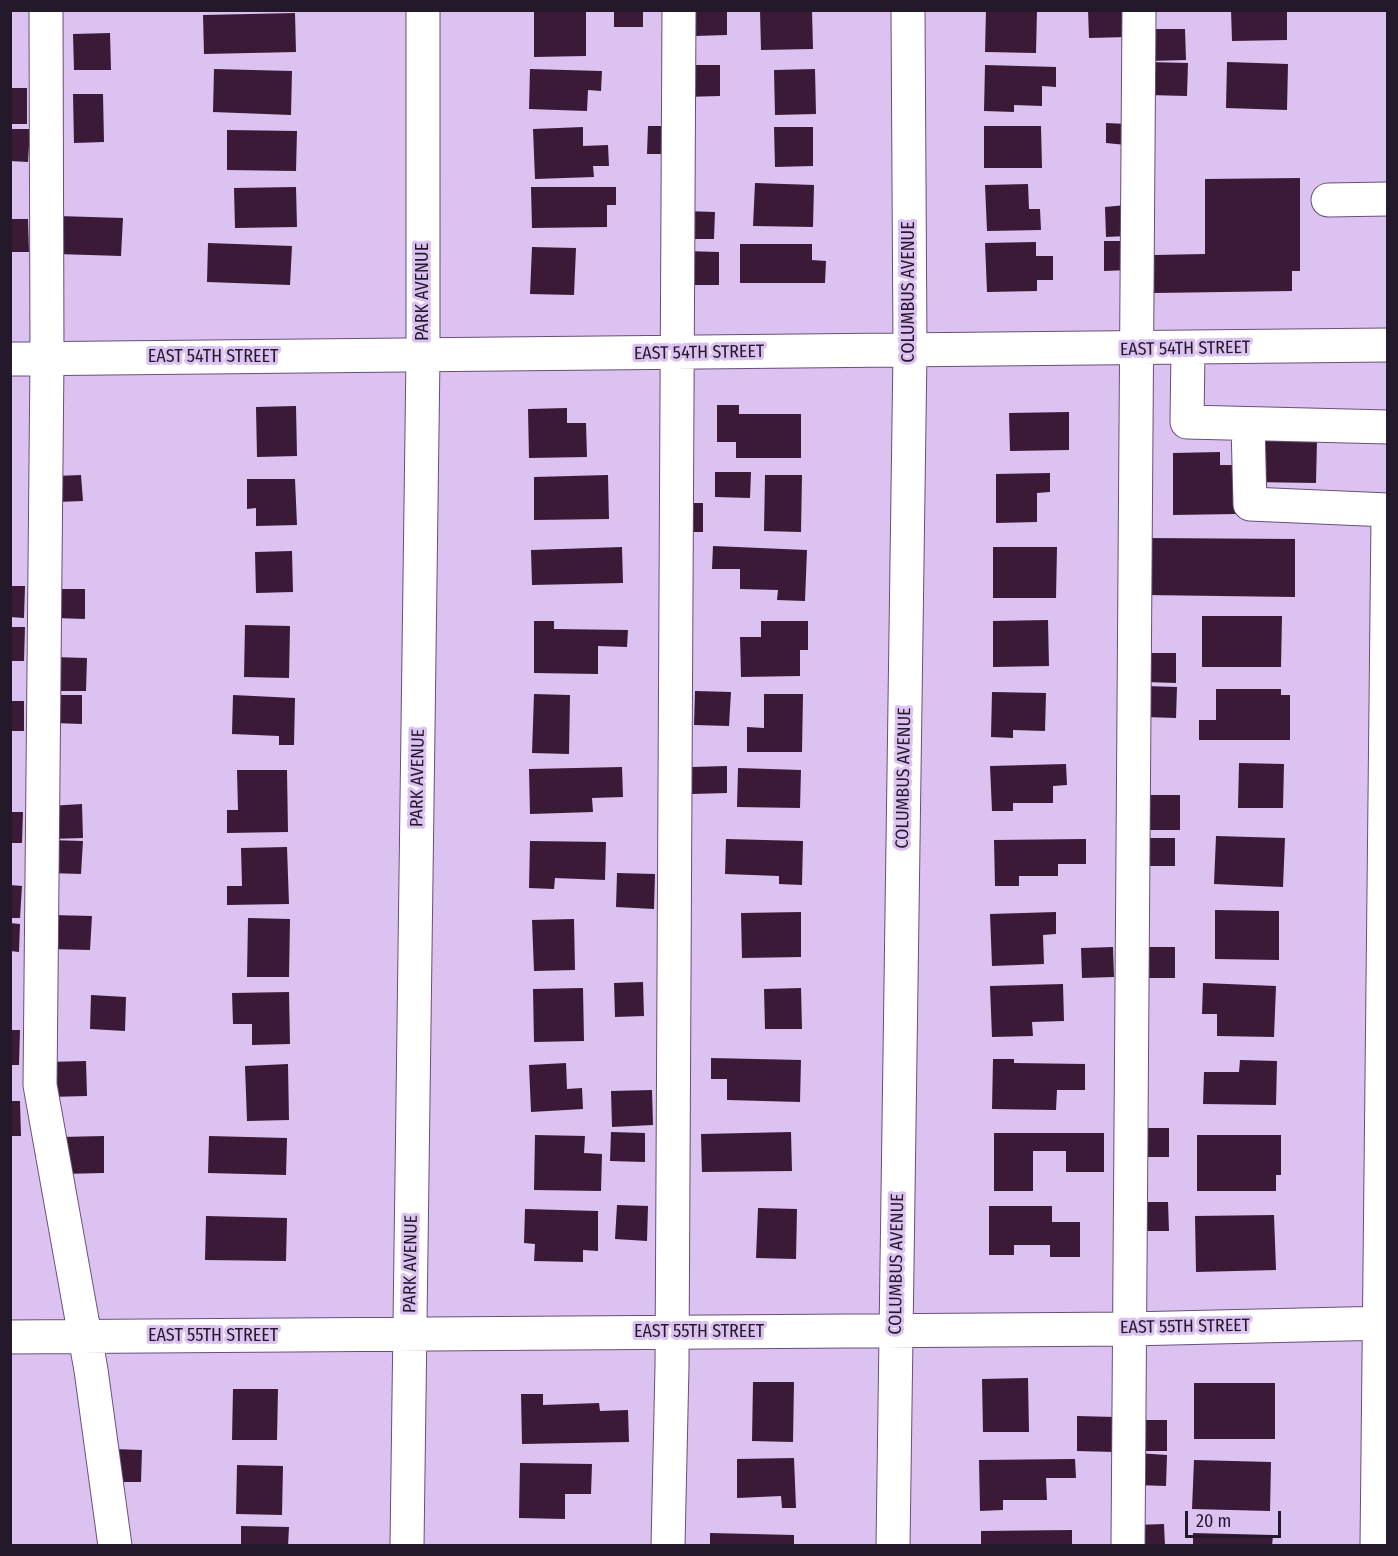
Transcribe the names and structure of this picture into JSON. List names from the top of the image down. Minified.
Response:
{"streets":{"street":["PARK AVENUE","COLUMBUS AVENUE","EAST 54TH STREET","EAST 55TH STREET"]},"crossings":[["PARK AVENUE","EAST 54TH STREET"],["PARK AVENUE","EAST 55TH STREET"],["COLUMBUS AVENUE","EAST 54TH STREET"],["COLUMBUS AVENUE","EAST 55TH STREET"]],"scale_bar":"20 m"}
